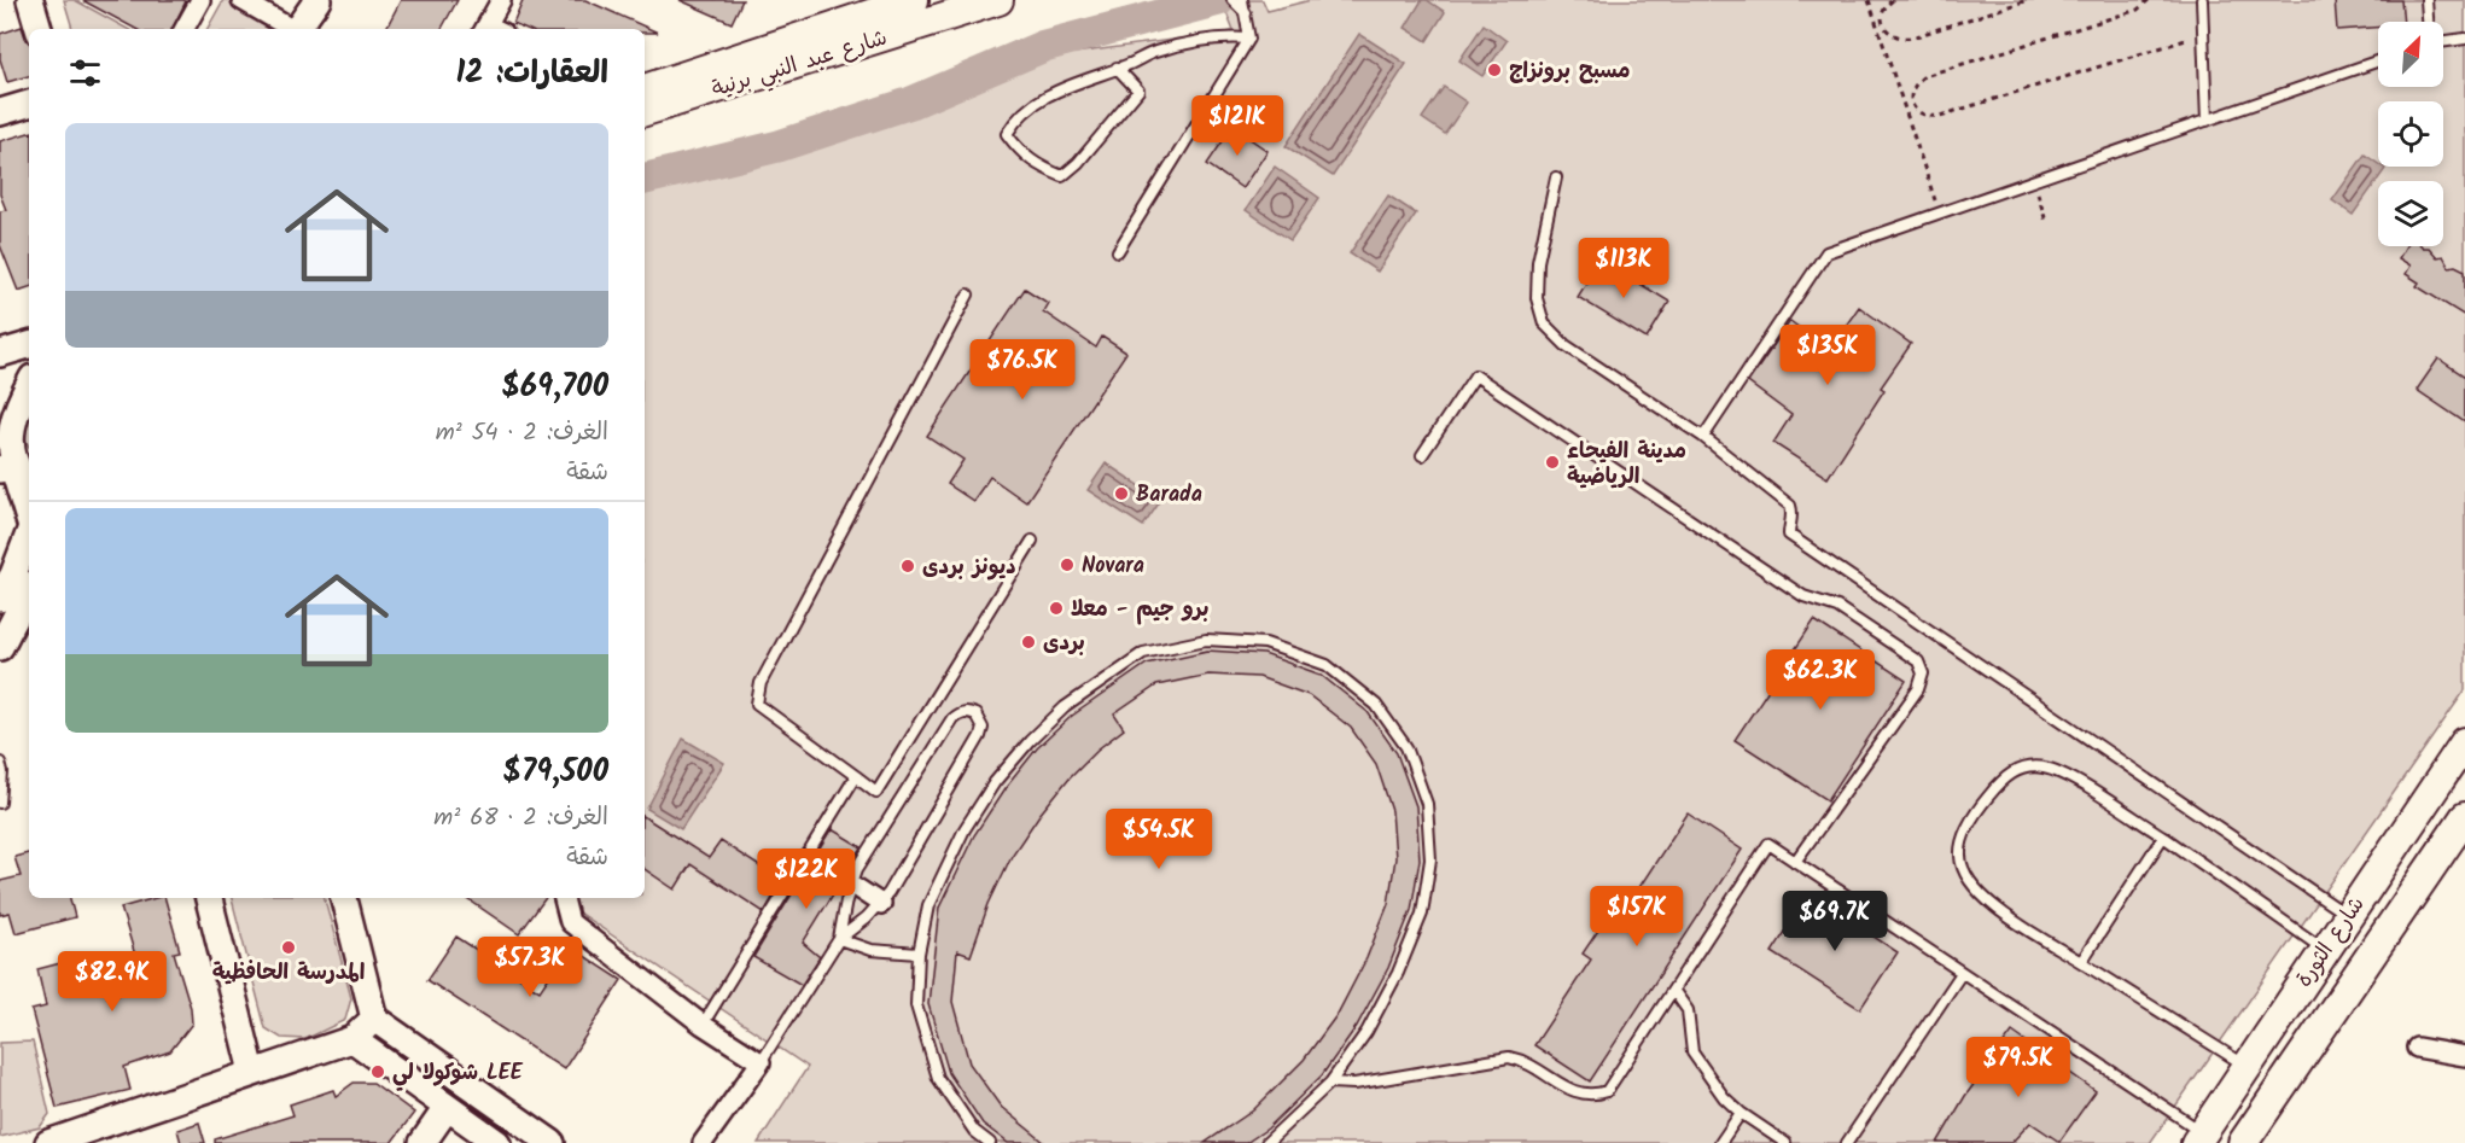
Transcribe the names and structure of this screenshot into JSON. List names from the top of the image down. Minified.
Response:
{"streets":{"main road":["شارع عبد النبي برنية","شارع الثورة"]},"places":["مسبح برونزاج","مدينة الفيحاء الرياضية","Barada","Novara","ديونز بردى","برو جيم - معلا","بردى","المدرسة الحافظية","شوكولا لي LEE"],"north":"top right","page":{"heading":"العقارات: 12","price":["$121K","$113K","$135K","$76.5K","$62.3K","$54.5K","$122K","$157K","$69.7K","$57.3K","$82.9K","$79.5K"],"list":[{"name":"$69,700","note":"الغرف: 2 · 54 m² · شقة"},{"name":"$79,500","note":"الغرف: 2 · 68 m² · شقة"}]}}
